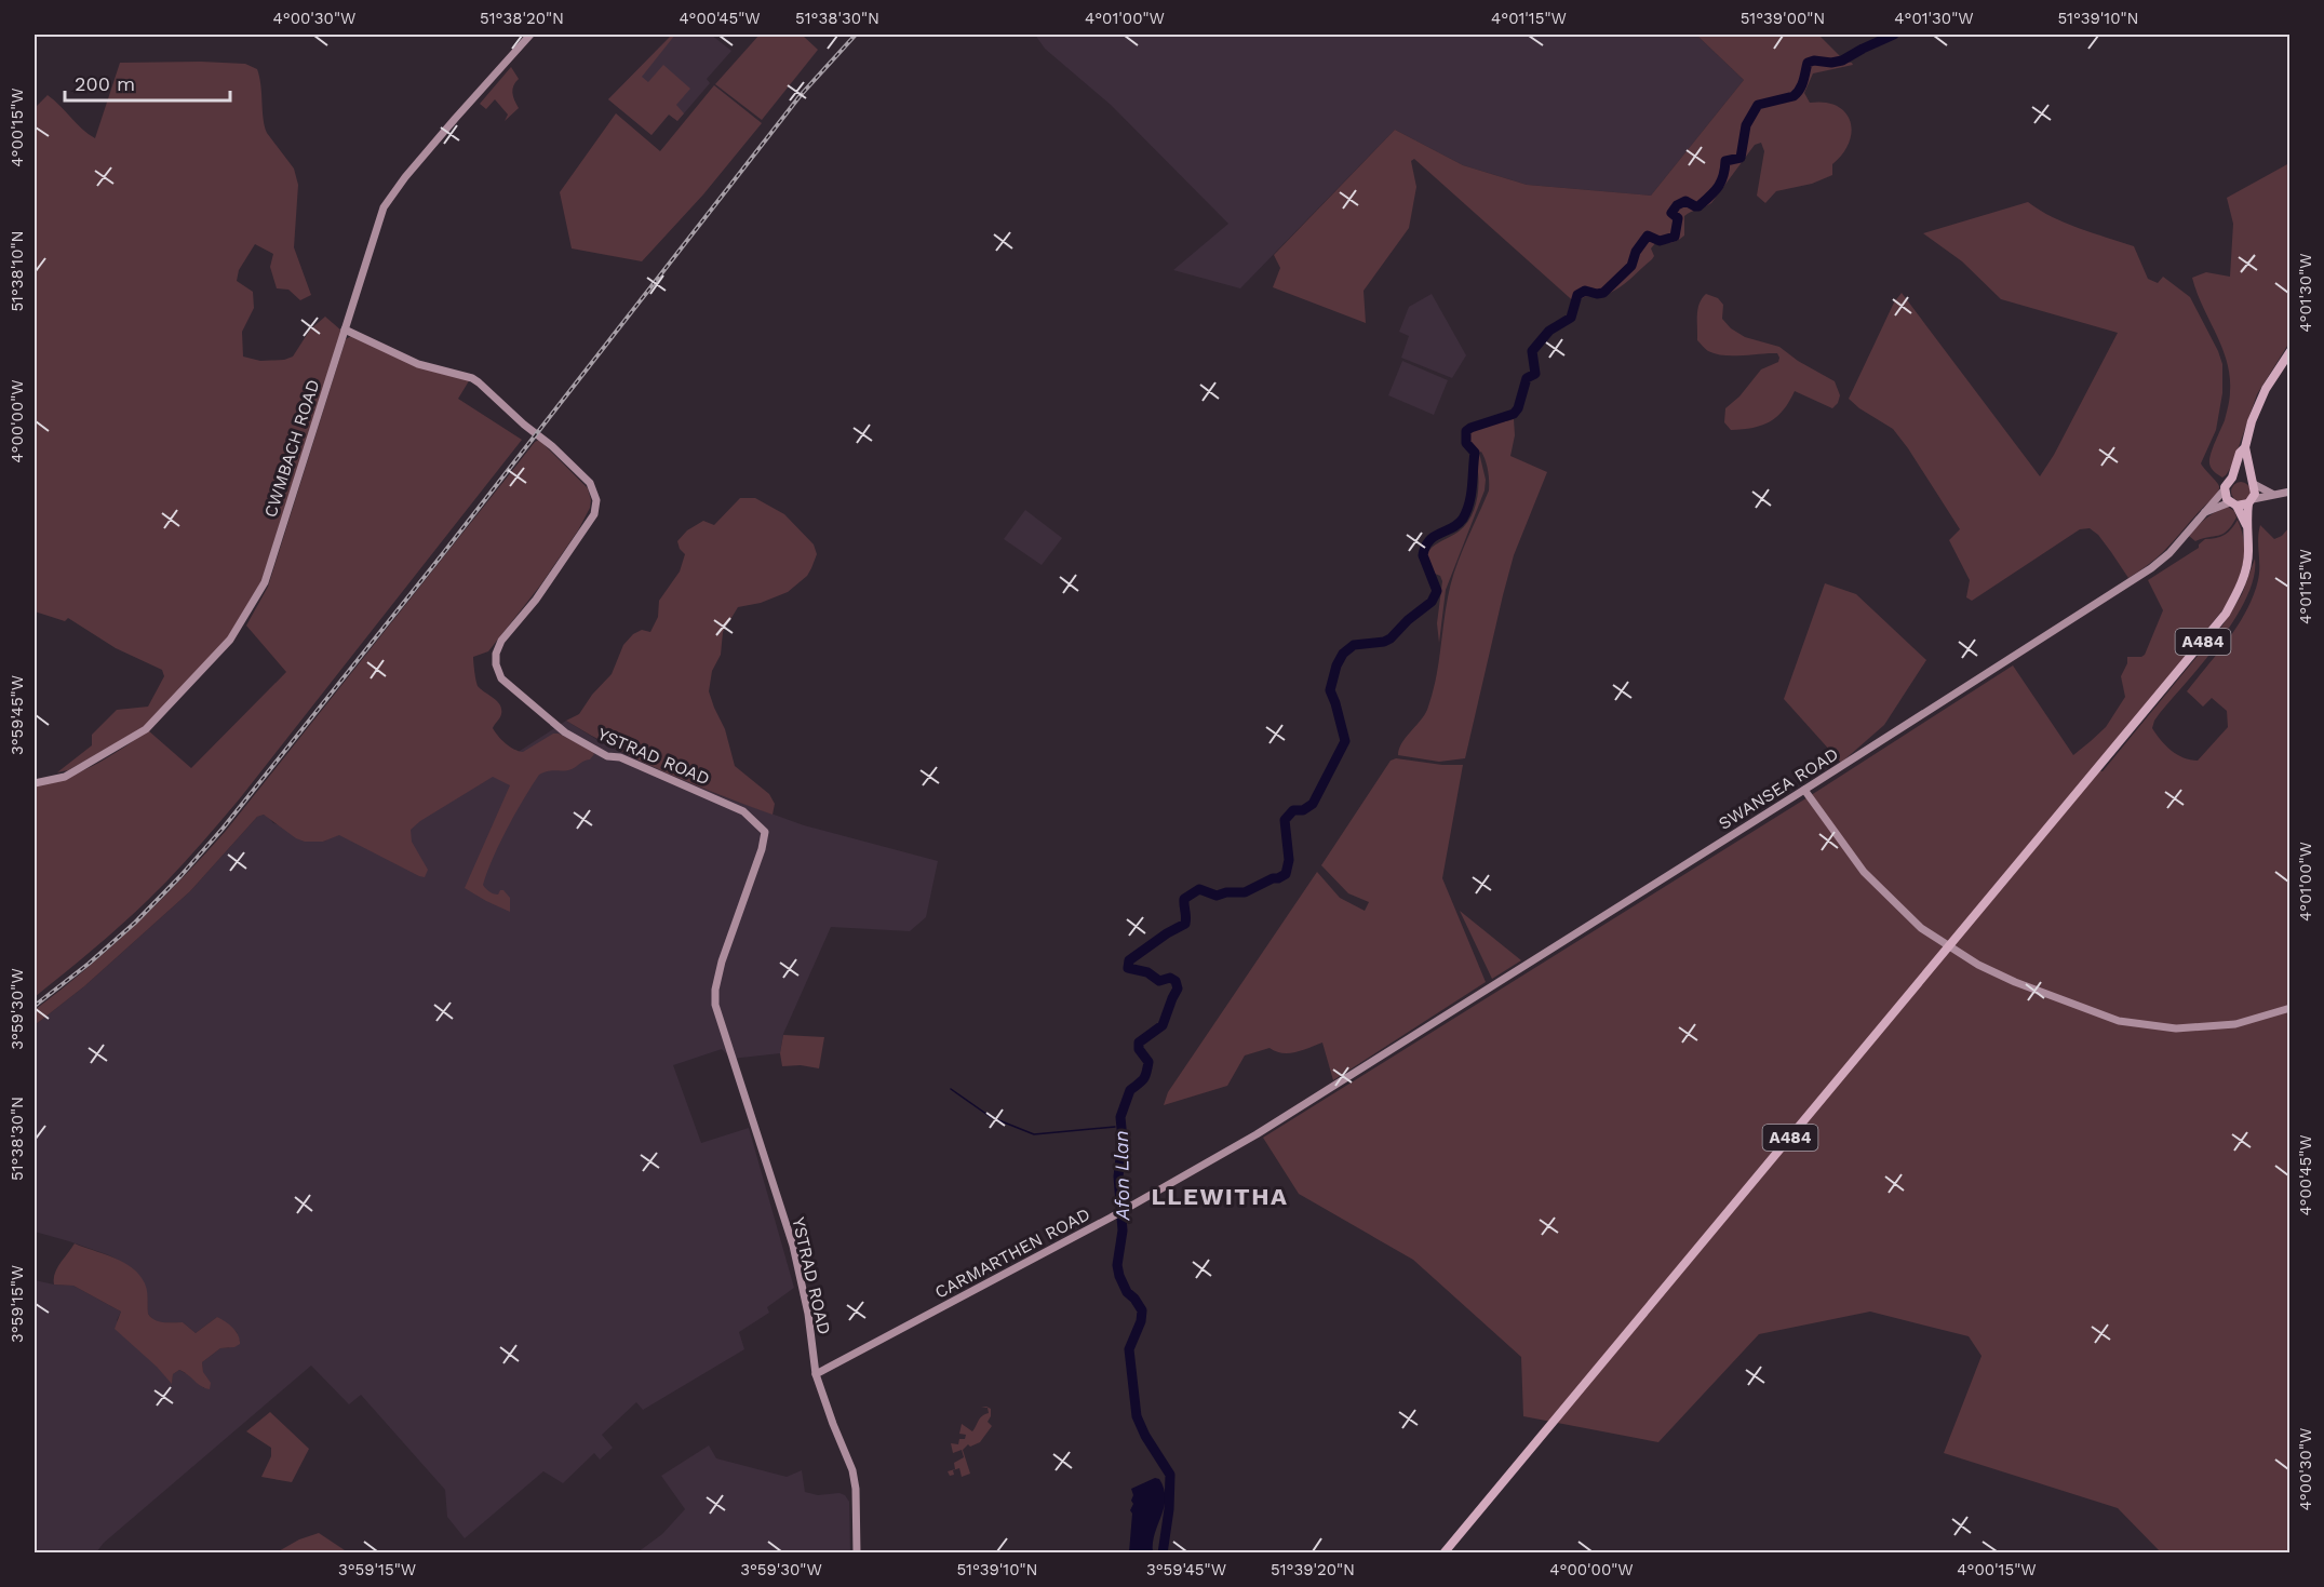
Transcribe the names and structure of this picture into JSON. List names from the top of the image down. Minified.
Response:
{"streets":{"main road":["CWMBACH ROAD","A484","YSTRAD ROAD","SWANSEA ROAD","CARMARTHEN ROAD"]},"crossings":[["CWMBACH ROAD","YSTRAD ROAD"],["A484","SWANSEA ROAD"],["YSTRAD ROAD","CARMARTHEN ROAD"],["SWANSEA ROAD","CARMARTHEN ROAD"]],"districts":["LLEWITHA"],"water":["Afon Llan"],"scale_bar":"200 m","coordinates":["4°00'30\"W","51°38'20\"N","4°00'45\"W","51°38'30\"N","4°01'00\"W","4°01'15\"W","51°39'00\"N","4°01'30\"W","51°39'10\"N","4°00'15\"W","51°38'10\"N","4°00'00\"W","3°59'45\"W","3°59'30\"W","3°59'15\"W","51°39'20\"N"]}
